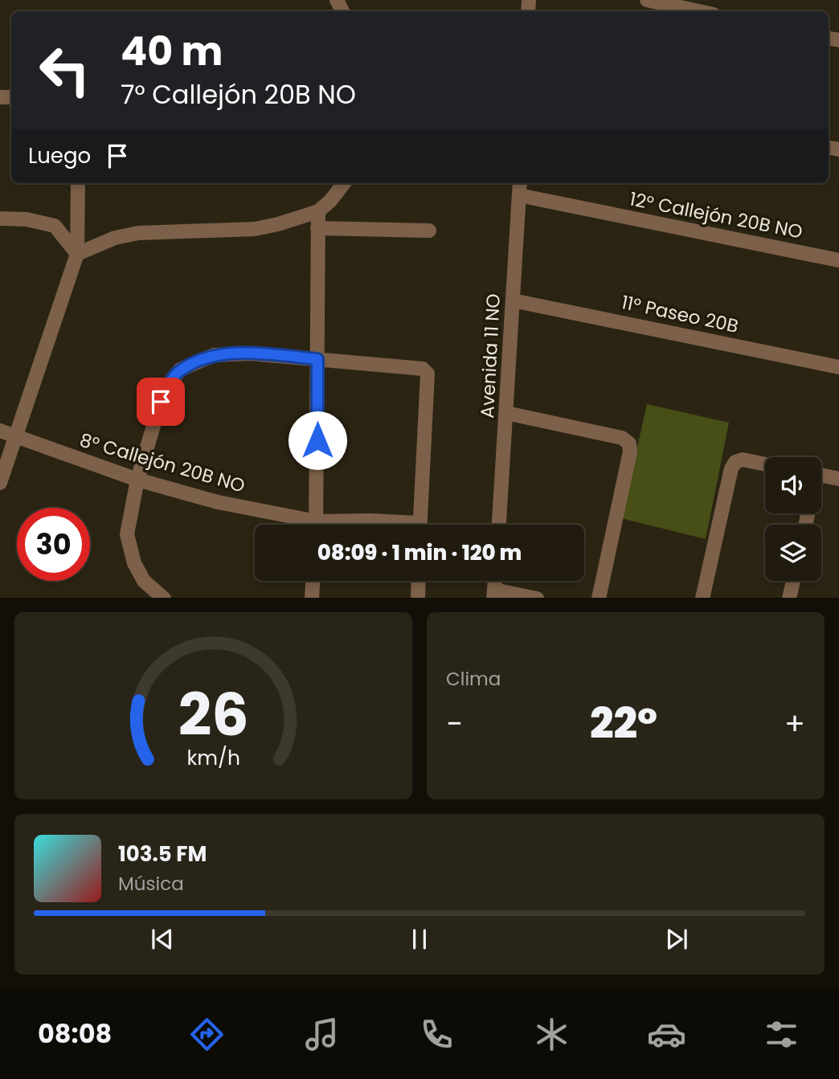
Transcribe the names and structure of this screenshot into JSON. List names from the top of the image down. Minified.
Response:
{"streets":{"street":["12° Callejón 20B NO","11° Paseo 20B","Avenida 11 NO","8° Callejón 20B NO"]},"crossings":[["12° Callejón 20B NO","Avenida 11 NO"],["11° Paseo 20B","Avenida 11 NO"]],"page":{"turn":["40 m","7° Callejón 20B NO"],"then":"Luego","limit":"30","trip":"08:09 · 1 min · 120 m","tile":"Clima","heat":["−","22°","+"],"song":["103.5 FM","Música"],"tabs":"08:08","gauge":["26","km/h"]}}
